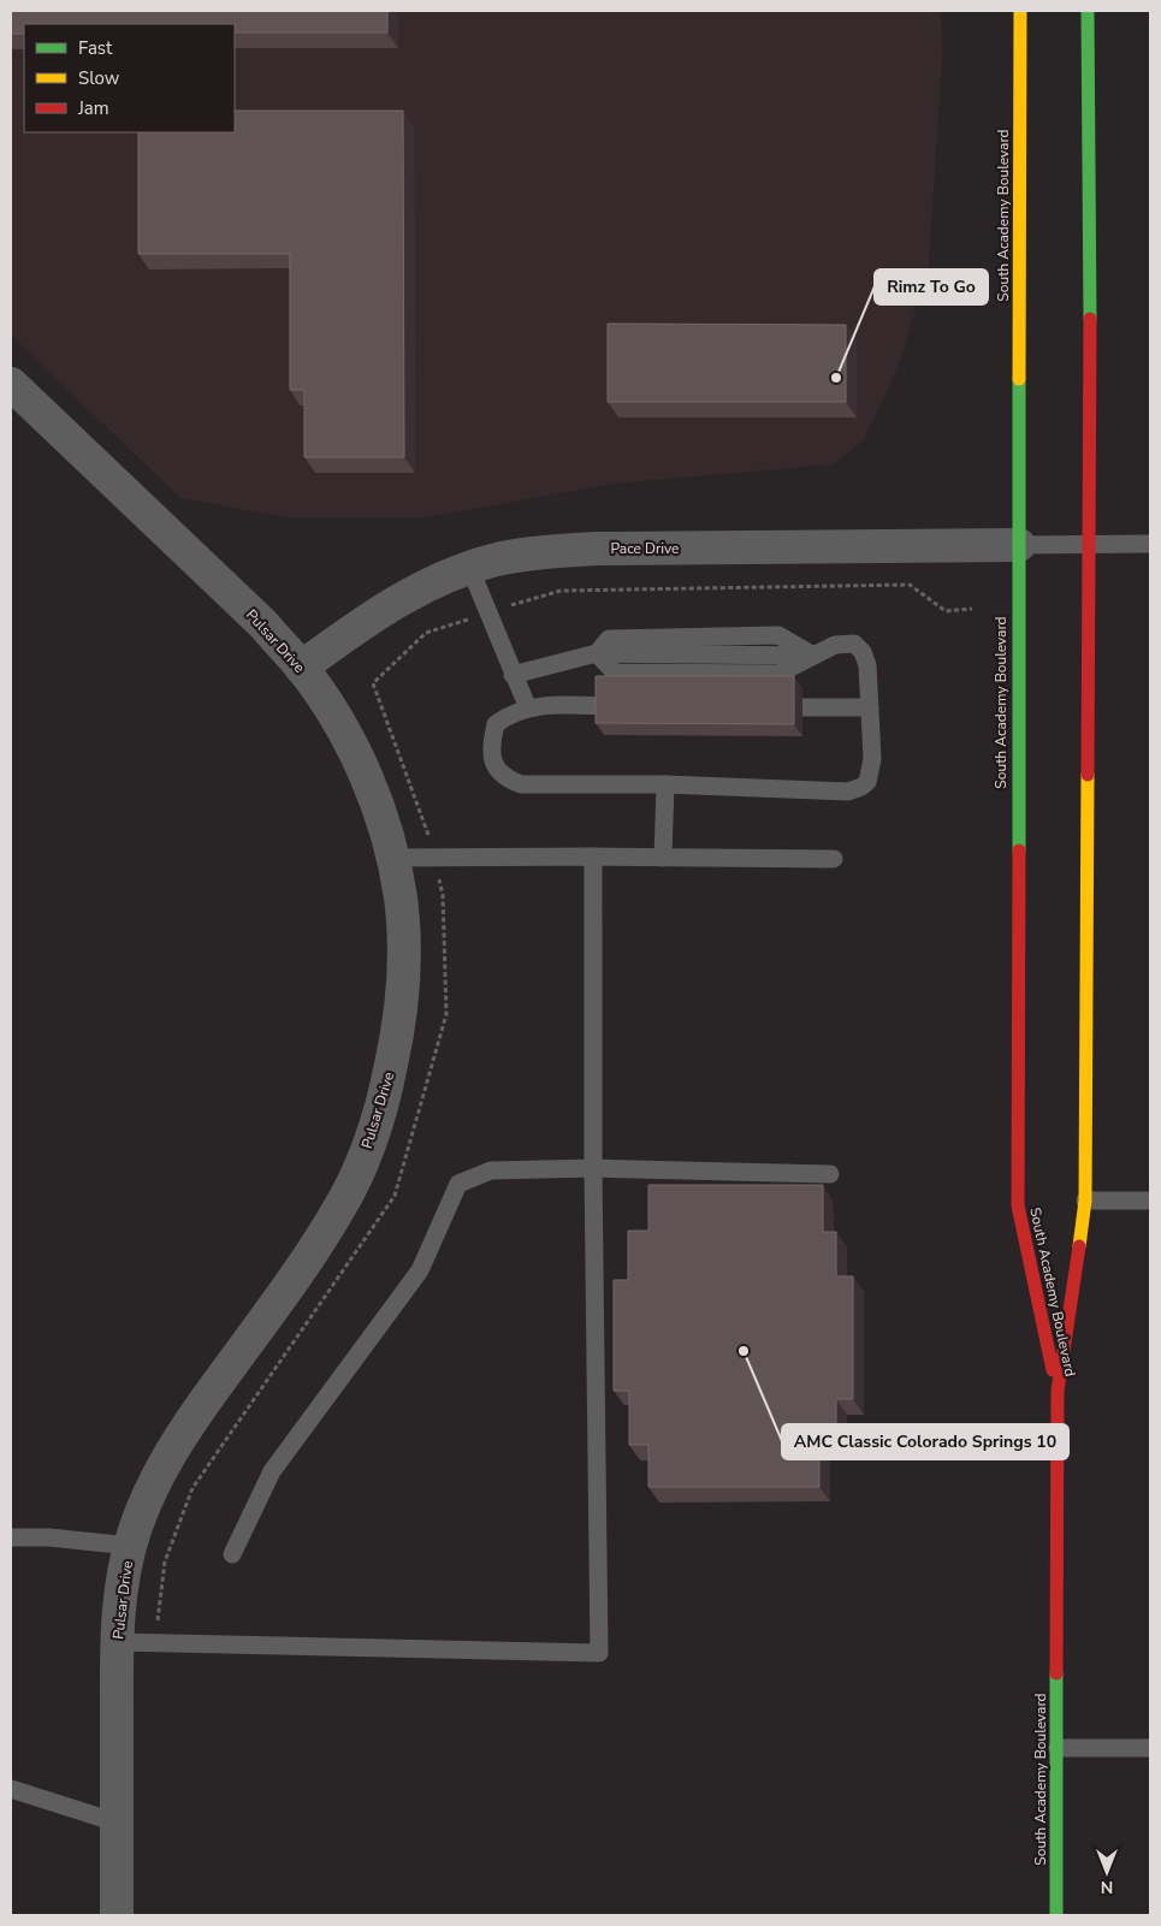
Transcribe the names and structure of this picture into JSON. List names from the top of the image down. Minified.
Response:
{"streets":{"highway":["South Academy Boulevard"],"street":["Pace Drive","Pulsar Drive"]},"crossings":[["South Academy Boulevard","Pace Drive"],["Pace Drive","Pulsar Drive"]],"places":["Rimz To Go","AMC Classic Colorado Springs 10"],"legend":["Fast","Slow","Jam"],"north":"bottom"}
